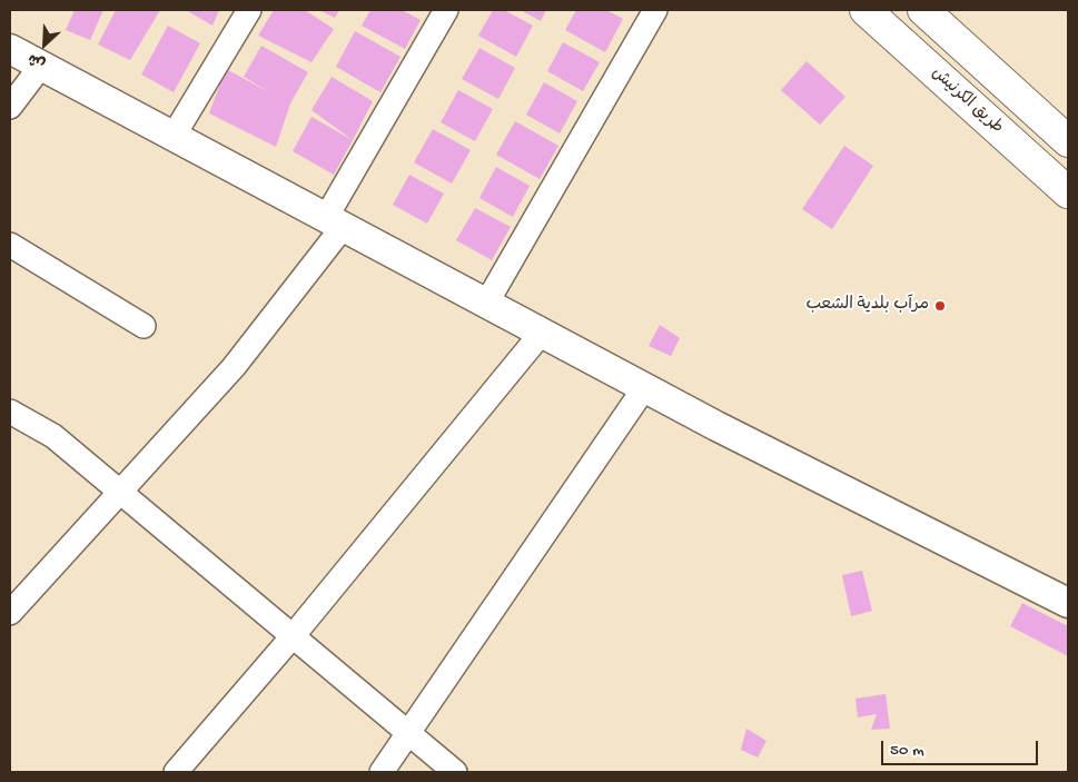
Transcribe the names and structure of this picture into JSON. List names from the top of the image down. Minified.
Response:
{"streets":{"main road":["طريق الكرنيش"]},"places":["مرآب بلدية الشعب"],"scale_bar":"50 m","north":"bottom left"}
